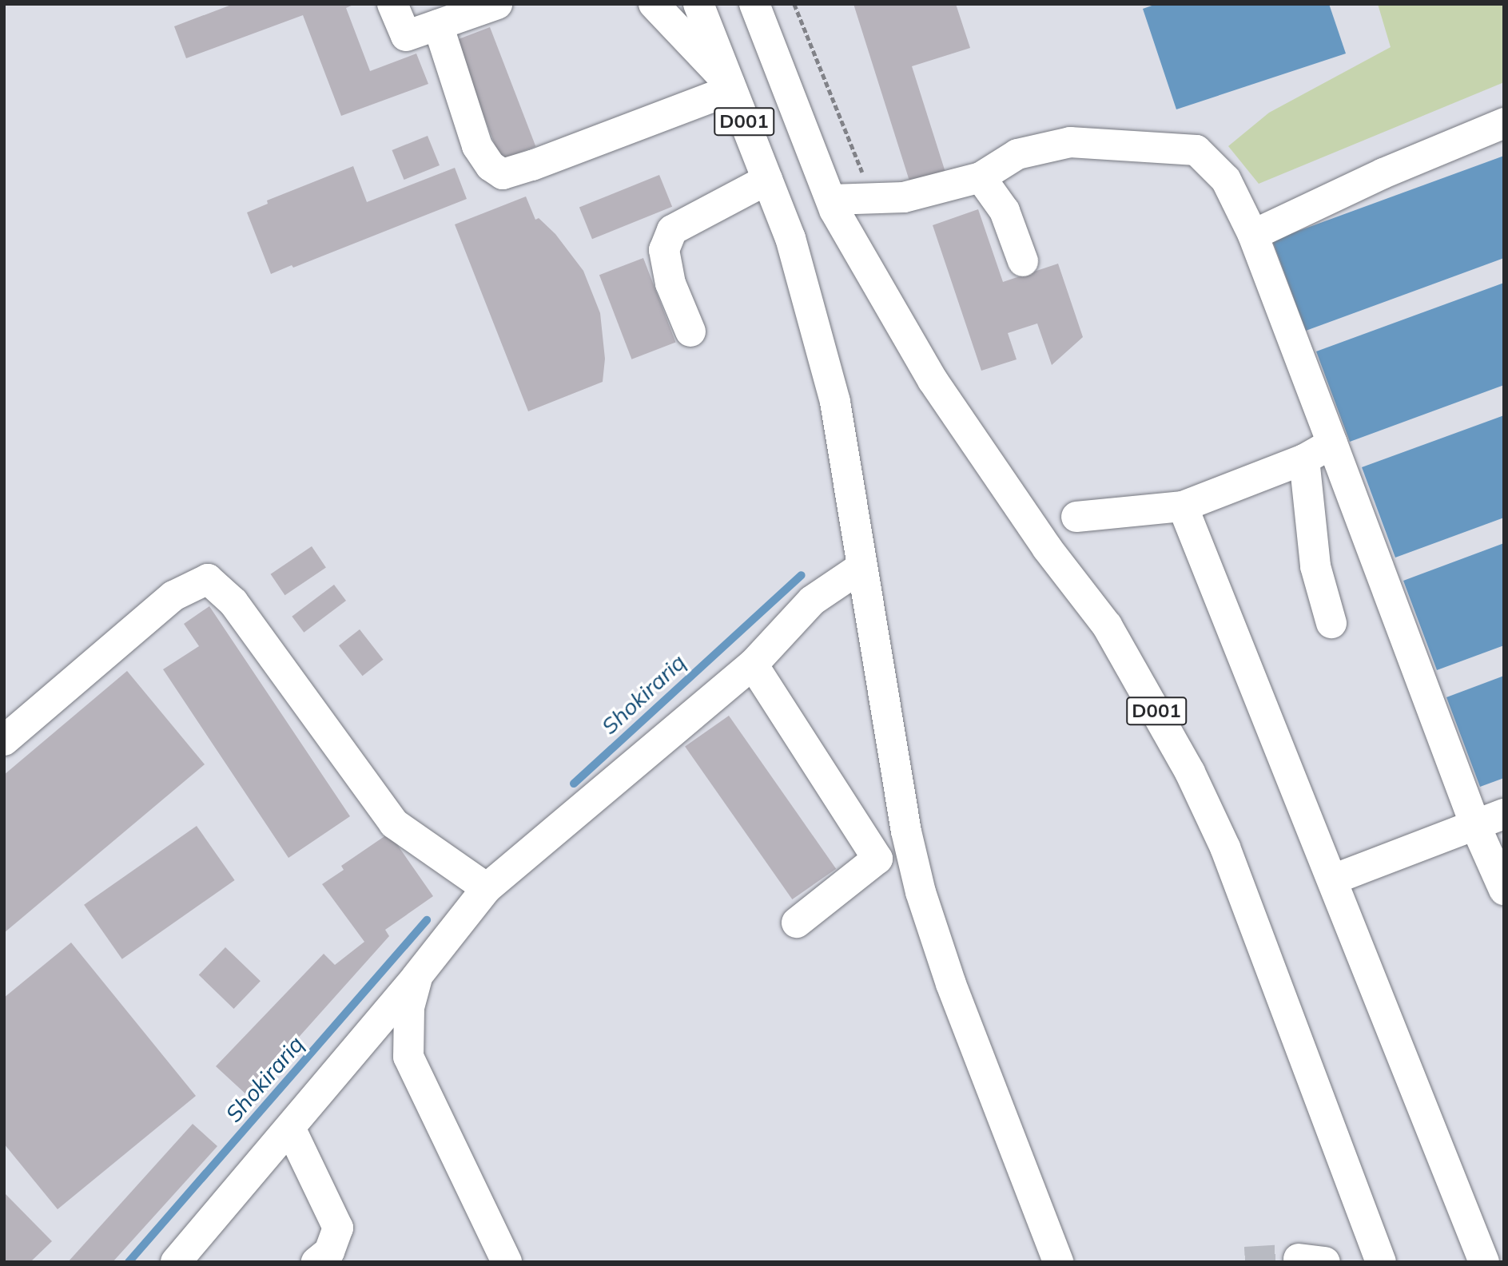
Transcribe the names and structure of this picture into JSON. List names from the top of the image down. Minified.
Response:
{"streets":{"main road":["D001"]},"water":["Shokirariq"]}
